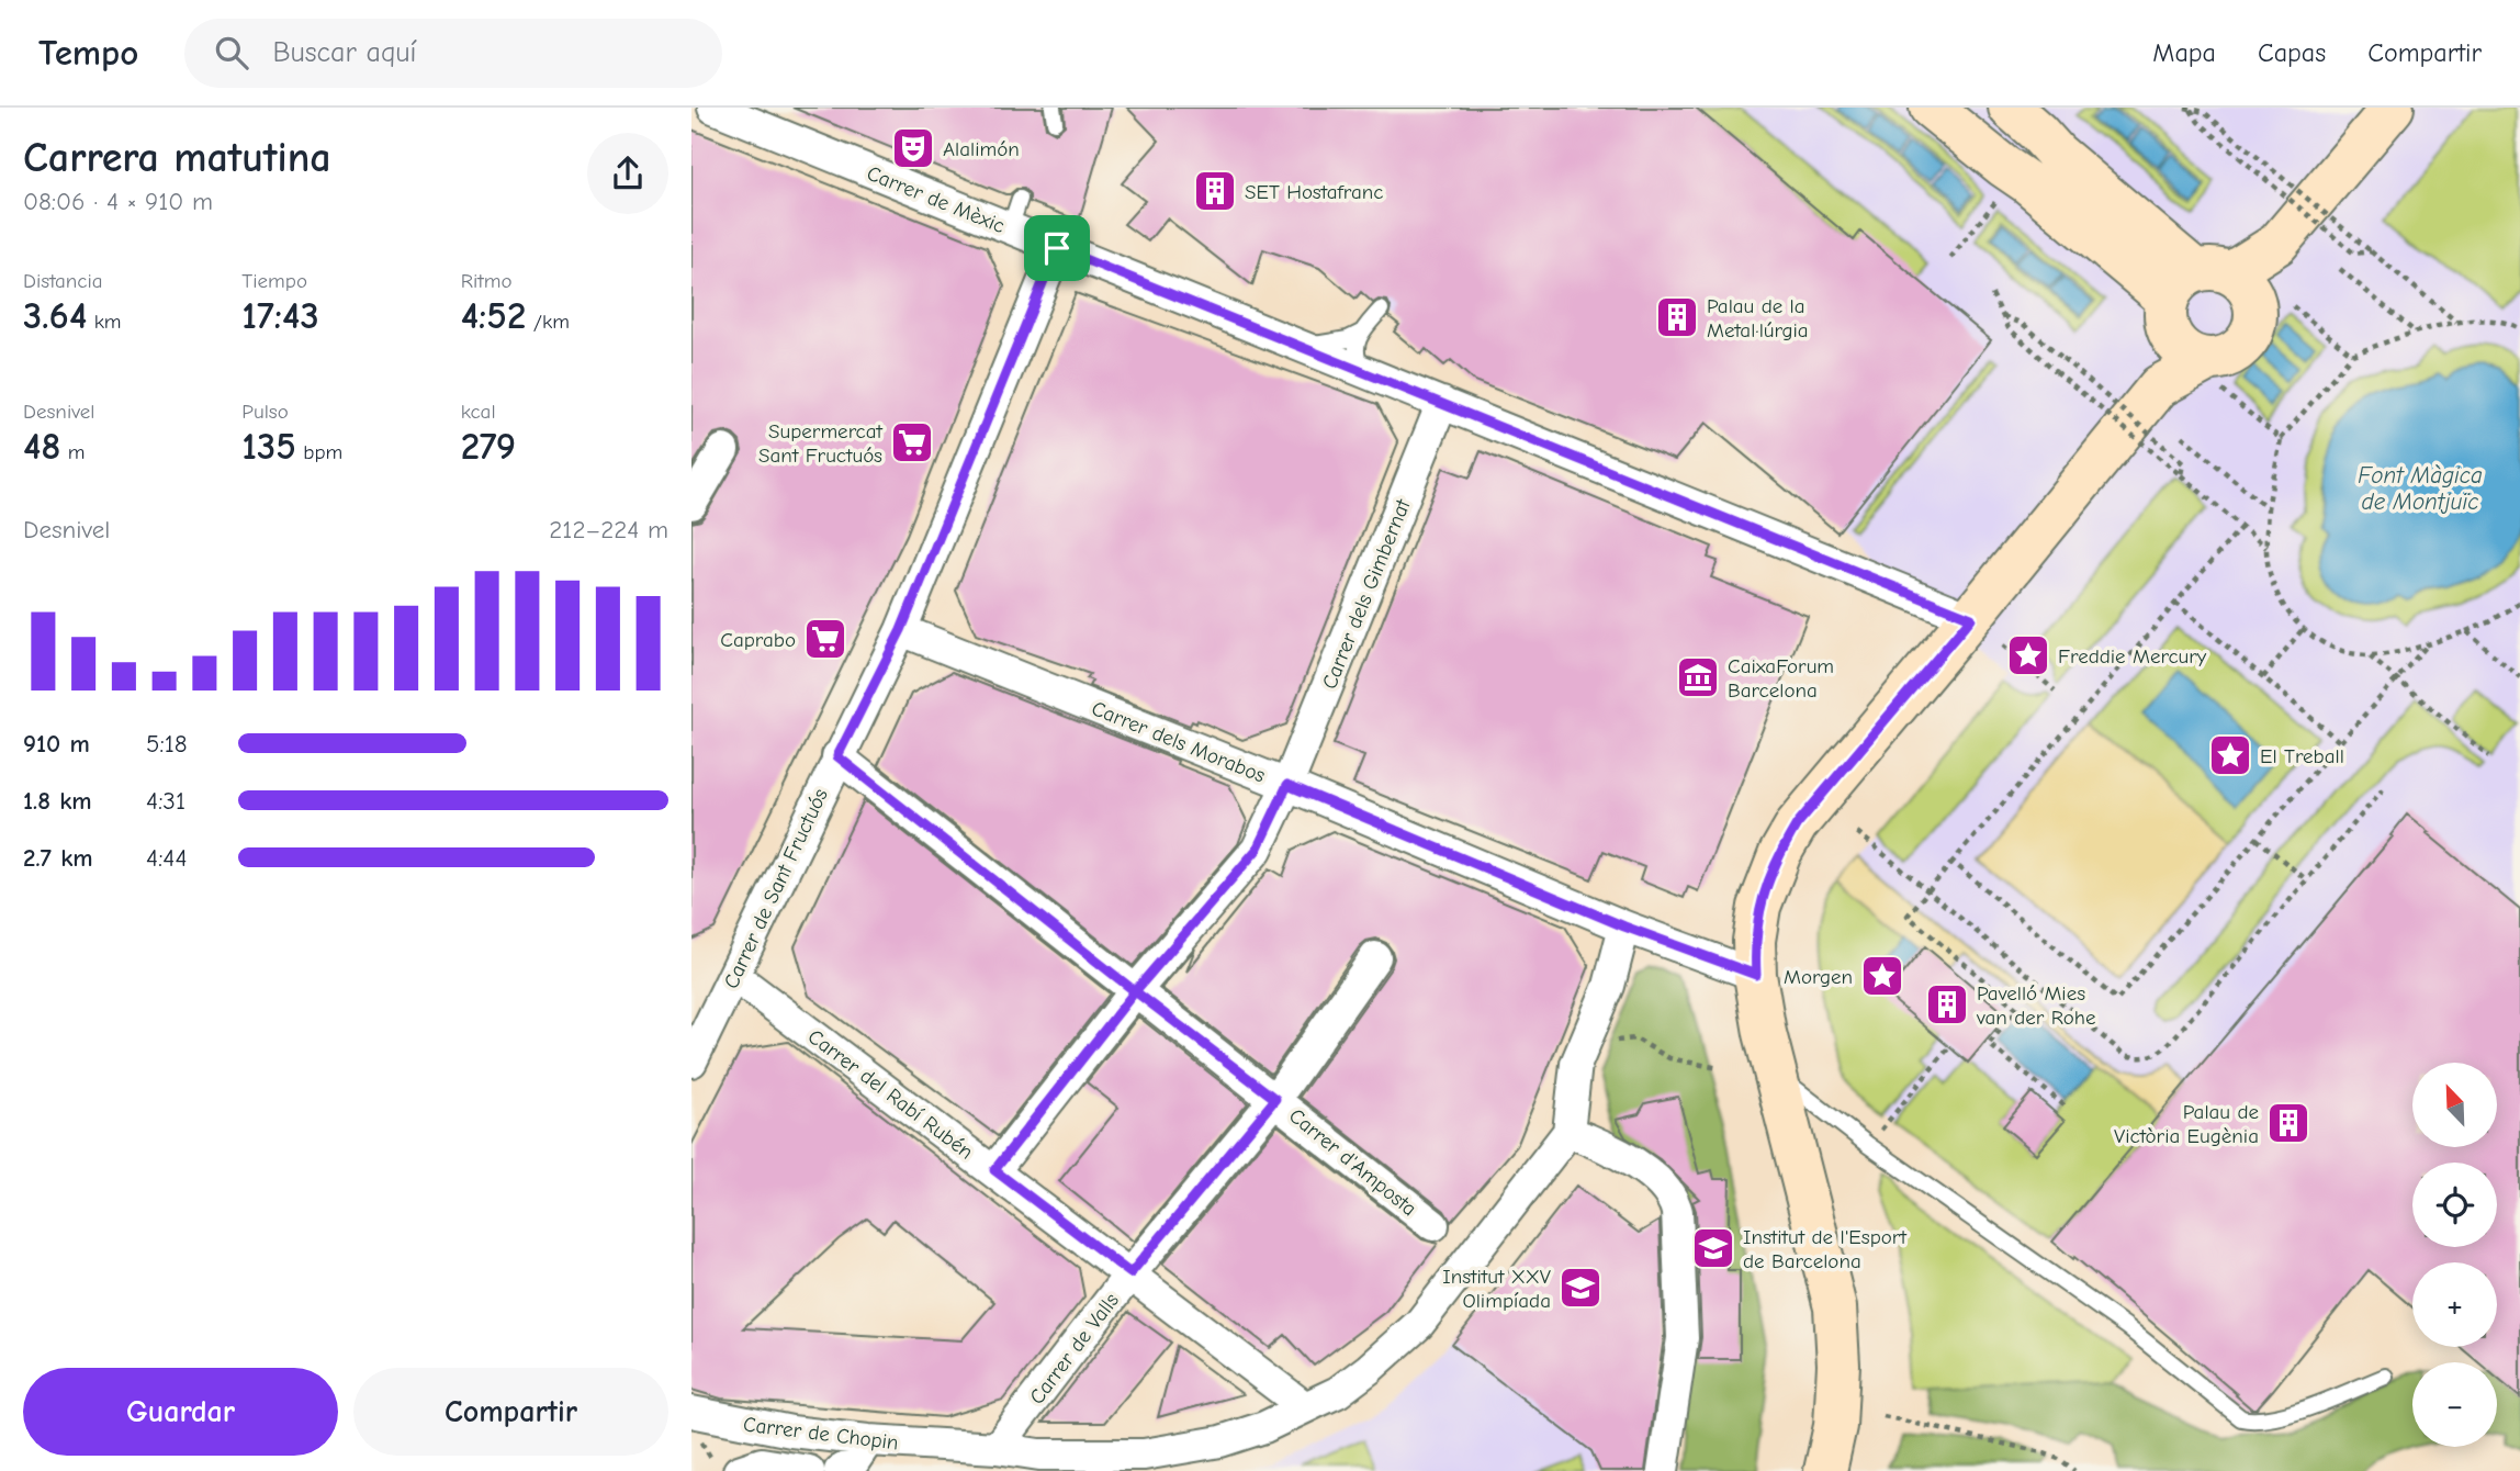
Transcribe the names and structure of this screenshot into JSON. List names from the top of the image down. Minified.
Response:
{"streets":{"street":["Carrer de Mèxic","Carrer dels Gimbernat","Carrer dels Morabos","Carrer de Sant Fructuós","Carrer del Rabí Rubén","Carrer d'Amposta","Carrer de Valls","Carrer de Chopin"]},"crossings":[["Carrer de Mèxic","Carrer dels Gimbernat"],["Carrer de Mèxic","Carrer de Sant Fructuós"],["Carrer dels Gimbernat","Carrer dels Morabos"],["Carrer dels Gimbernat","Carrer del Rabí Rubén"],["Carrer dels Gimbernat","Carrer d'Amposta"],["Carrer dels Morabos","Carrer de Sant Fructuós"],["Carrer de Sant Fructuós","Carrer del Rabí Rubén"],["Carrer de Sant Fructuós","Carrer d'Amposta"],["Carrer del Rabí Rubén","Carrer de Valls"],["Carrer del Rabí Rubén","Carrer de Chopin"],["Carrer d'Amposta","Carrer de Valls"],["Carrer de Valls","Carrer de Chopin"]],"water":["Font Màgica de Montjuïc"],"places":{"theatre":["Alalimón"],"building":["SET Hostafranc","Palau de la Metal·lúrgia","Pavelló Mies van der Rohe","Palau de Victòria Eugènia"],"supermarket":["Supermercat Sant Fructuós","Caprabo"],"place":["Freddie Mercury","El Treball","Morgen"],"museum":["CaixaForum Barcelona"],"school or university":["Institut de l'Esport de Barcelona","Institut XXV Olimpíada"]},"north":"top left","page":{"header":"Tempo","search":"Buscar aquí","nav":["Mapa","Capas","Compartir"],"heading":["Carrera matutina","08:06 · 4 × 910 m"],"stats":[["Distancia","3.64 km"],["Tiempo","17:43"],["Ritmo","4:52 /km"],["Desnivel","48 m"],["Pulso","135 bpm"],["kcal","279"]],"chart":["Desnivel","212–224 m"],"list":[{"name":"910 m","note":"5:18"},{"name":"1.8 km","note":"4:31"},{"name":"2.7 km","note":"4:44"}],"map_buttons":["+","−"],"buttons":["Guardar","Compartir"]}}
